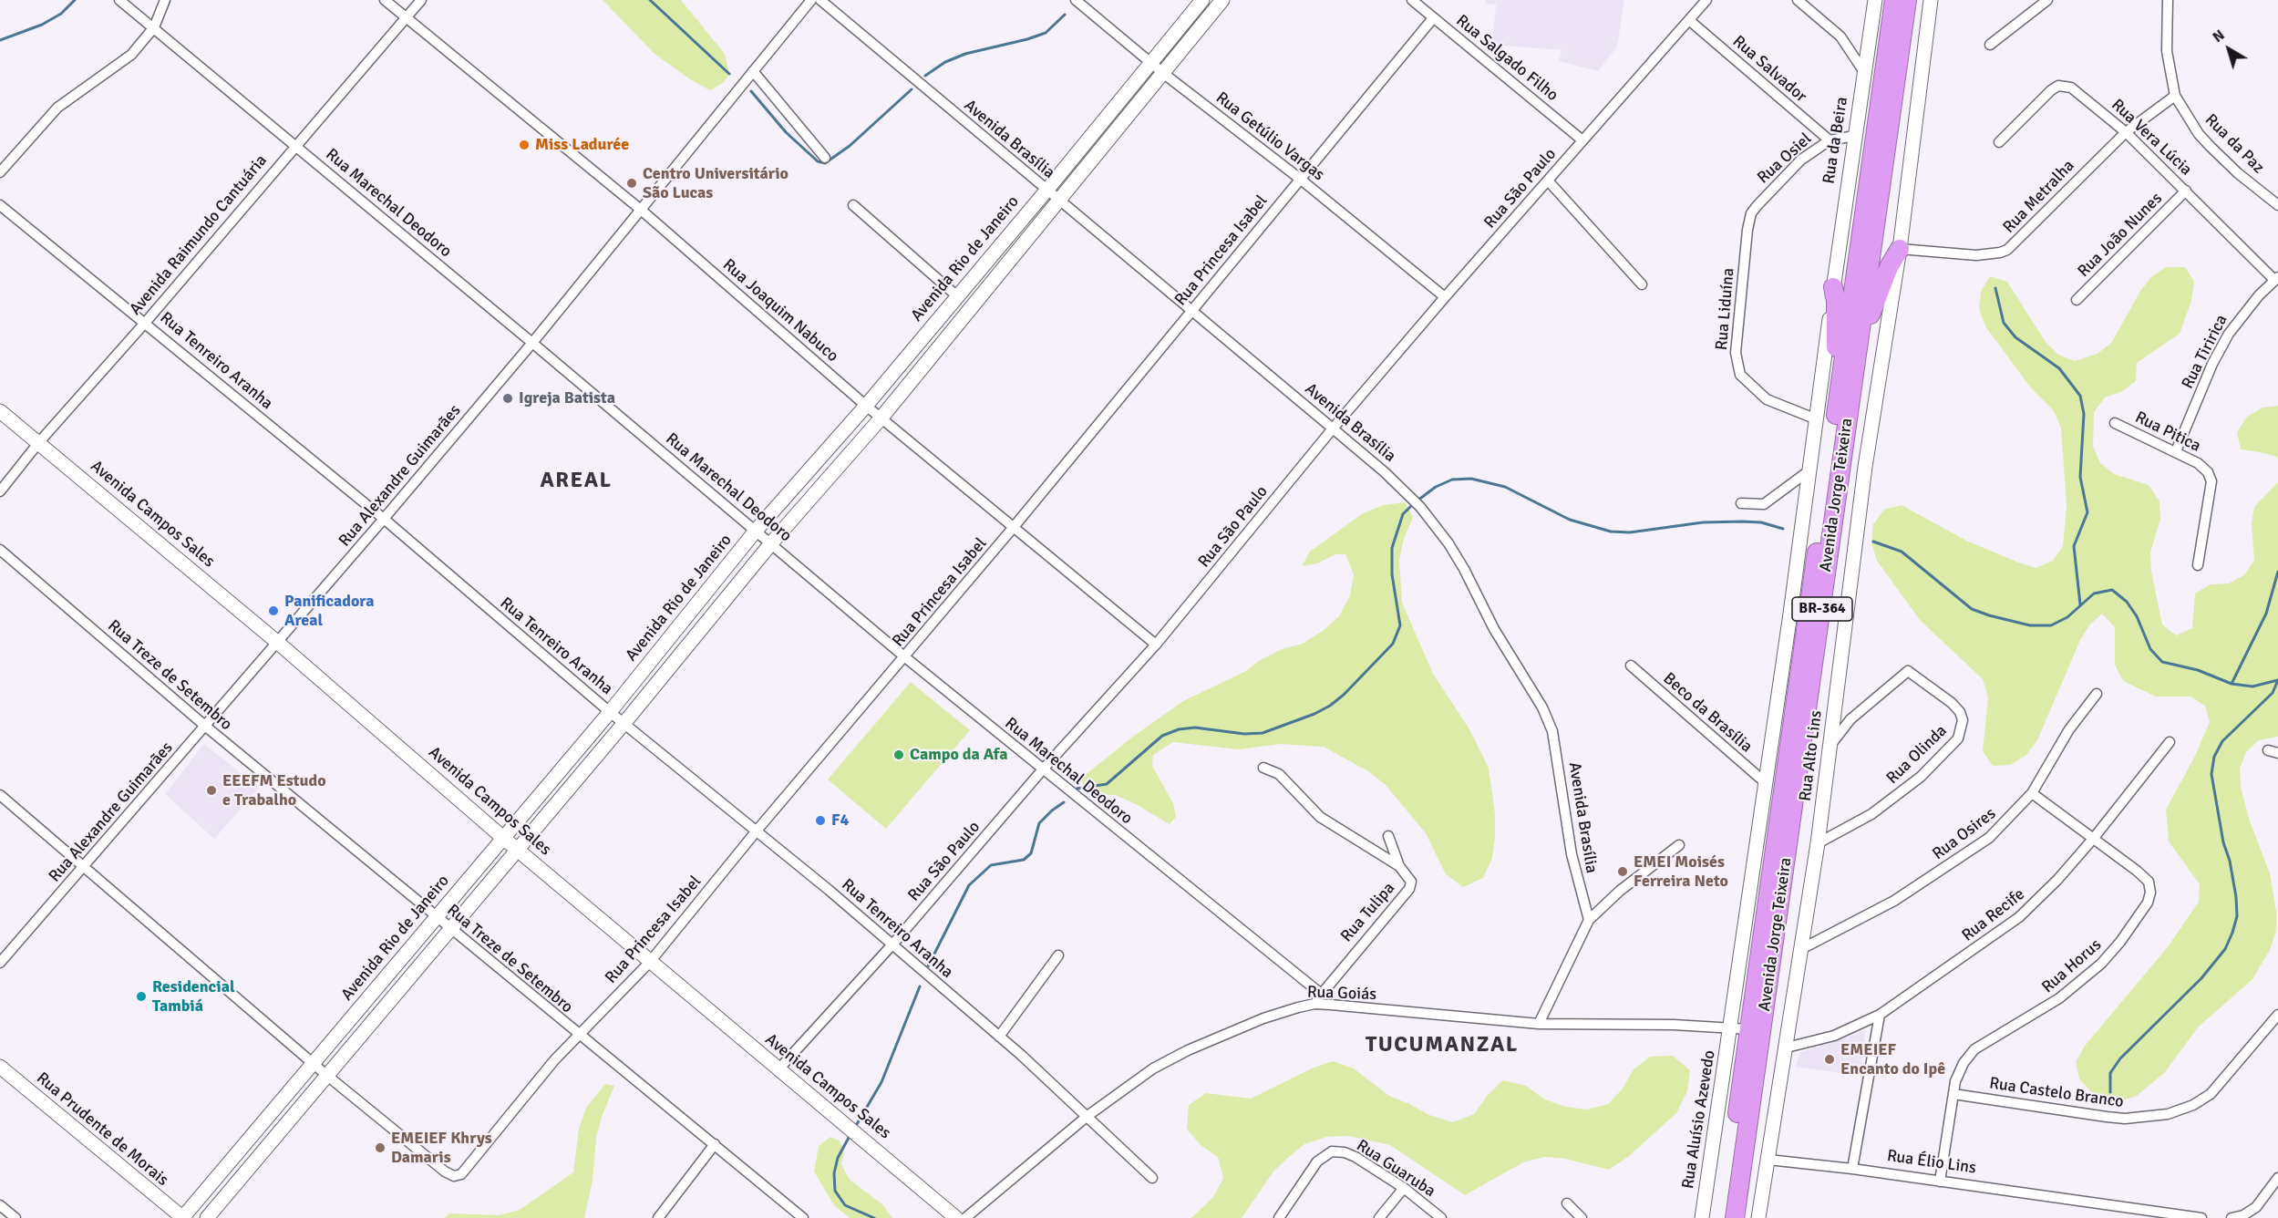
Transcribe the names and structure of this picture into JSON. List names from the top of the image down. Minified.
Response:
{"streets":{"highway":["Avenida Jorge Teixeira","BR-364"],"main road":["Rua da Beira","Avenida Rio de Janeiro","Avenida Campos Sales","Rua Alto Lins","Rua Aluísio Azevedo","Rua Prudente de Morais"],"street":["Rua Salgado Filho","Rua Salvador","Rua Getúlio Vargas","Rua Vera Lúcia","Avenida Brasília","Rua da Paz","Rua Osiel","Rua São Paulo","Rua Metralha","Rua Marechal Deodoro","Avenida Raimundo Cantuária","Rua João Nunes","Rua Princesa Isabel","Rua Liduína","Rua Joaquim Nabuco","Rua Tiririca","Rua Tenreiro Aranha","Rua Pitica","Rua Alexandre Guimarães","Rua Treze de Setembro","Beco da Brasília","Rua Olinda","Rua Osires","Rua Tulipa","Rua Recife","Rua Horus","Rua Goiás","Rua Castelo Branco","Rua Élio Lins","Rua Guaruba"]},"crossings":[["Rua Salgado Filho","Rua São Paulo"],["Rua Salgado Filho","Rua Princesa Isabel"],["Rua Salvador","Rua Osiel"],["Rua Salvador","Rua São Paulo"],["Rua Getúlio Vargas","Rua São Paulo"],["Rua Getúlio Vargas","Rua Princesa Isabel"],["Rua Getúlio Vargas","Avenida Rio de Janeiro"],["Rua Vera Lúcia","Rua Metralha"],["Rua Vera Lúcia","Rua João Nunes"],["Rua Vera Lúcia","Rua Tiririca"],["Avenida Brasília","Rua São Paulo"],["Avenida Brasília","Rua Princesa Isabel"],["Avenida Brasília","Avenida Rio de Janeiro"],["Rua da Beira","Rua Osiel"],["Rua da Beira","Rua Liduína"],["Rua da Beira","Beco da Brasília"],["Rua da Beira","Rua Aluísio Azevedo"],["Rua da Paz","Rua Metralha"],["Rua Osiel","Rua Liduína"],["Rua São Paulo","Rua Marechal Deodoro"],["Rua São Paulo","Rua Joaquim Nabuco"],["Rua São Paulo","Rua Tenreiro Aranha"],["Rua São Paulo","Avenida Campos Sales"],["Rua Metralha","Rua Alto Lins"],["Rua Marechal Deodoro","Avenida Raimundo Cantuária"],["Rua Marechal Deodoro","Rua Princesa Isabel"],["Rua Marechal Deodoro","Avenida Rio de Janeiro"],["Rua Marechal Deodoro","Rua Alexandre Guimarães"],["Rua Marechal Deodoro","Rua Tulipa"],["Avenida Raimundo Cantuária","Rua Joaquim Nabuco"],["Avenida Raimundo Cantuária","Rua Tenreiro Aranha"],["Avenida Raimundo Cantuária","Avenida Campos Sales"],["Rua Princesa Isabel","Rua Joaquim Nabuco"],["Rua Princesa Isabel","Rua Tenreiro Aranha"],["Rua Princesa Isabel","Avenida Campos Sales"],["Rua Princesa Isabel","Rua Treze de Setembro"],["Avenida Rio de Janeiro","Rua Joaquim Nabuco"],["Avenida Rio de Janeiro","Rua Tenreiro Aranha"],["Avenida Rio de Janeiro","Avenida Campos Sales"],["Avenida Rio de Janeiro","Rua Treze de Setembro"],["Avenida Rio de Janeiro","Rua Prudente de Morais"],["Rua Joaquim Nabuco","Rua Alexandre Guimarães"],["Rua Tiririca","Rua Pitica"],["Rua Tenreiro Aranha","Rua Alexandre Guimarães"],["Rua Tenreiro Aranha","Rua Goiás"],["Rua Alexandre Guimarães","Avenida Campos Sales"],["Rua Alexandre Guimarães","Rua Treze de Setembro"],["Avenida Jorge Teixeira","Rua Goiás"],["Beco da Brasília","Rua Aluísio Azevedo"],["Rua Olinda","Rua Alto Lins"],["Rua Alto Lins","Rua Osires"],["Rua Alto Lins","Rua Recife"],["Rua Osires","Rua Horus"],["Rua Tulipa","Rua Goiás"],["Rua Recife","Rua Horus"],["Rua Horus","Rua Castelo Branco"],["Rua Horus","Rua Élio Lins"],["Rua Goiás","Rua Aluísio Azevedo"]],"districts":["AREAL","TUCUMANZAL"],"places":["Miss Ladurée","Centro Universitário São Lucas","Igreja Batista","Panificadora Areal","Campo da Afa","EEEFM Estudo e Trabalho","F4","EMEI Moisés Ferreira Neto","Residencial Tambiá","EMEIEF Encanto do Ipê","EMEIEF Khrys Damaris"],"north":"top left"}
